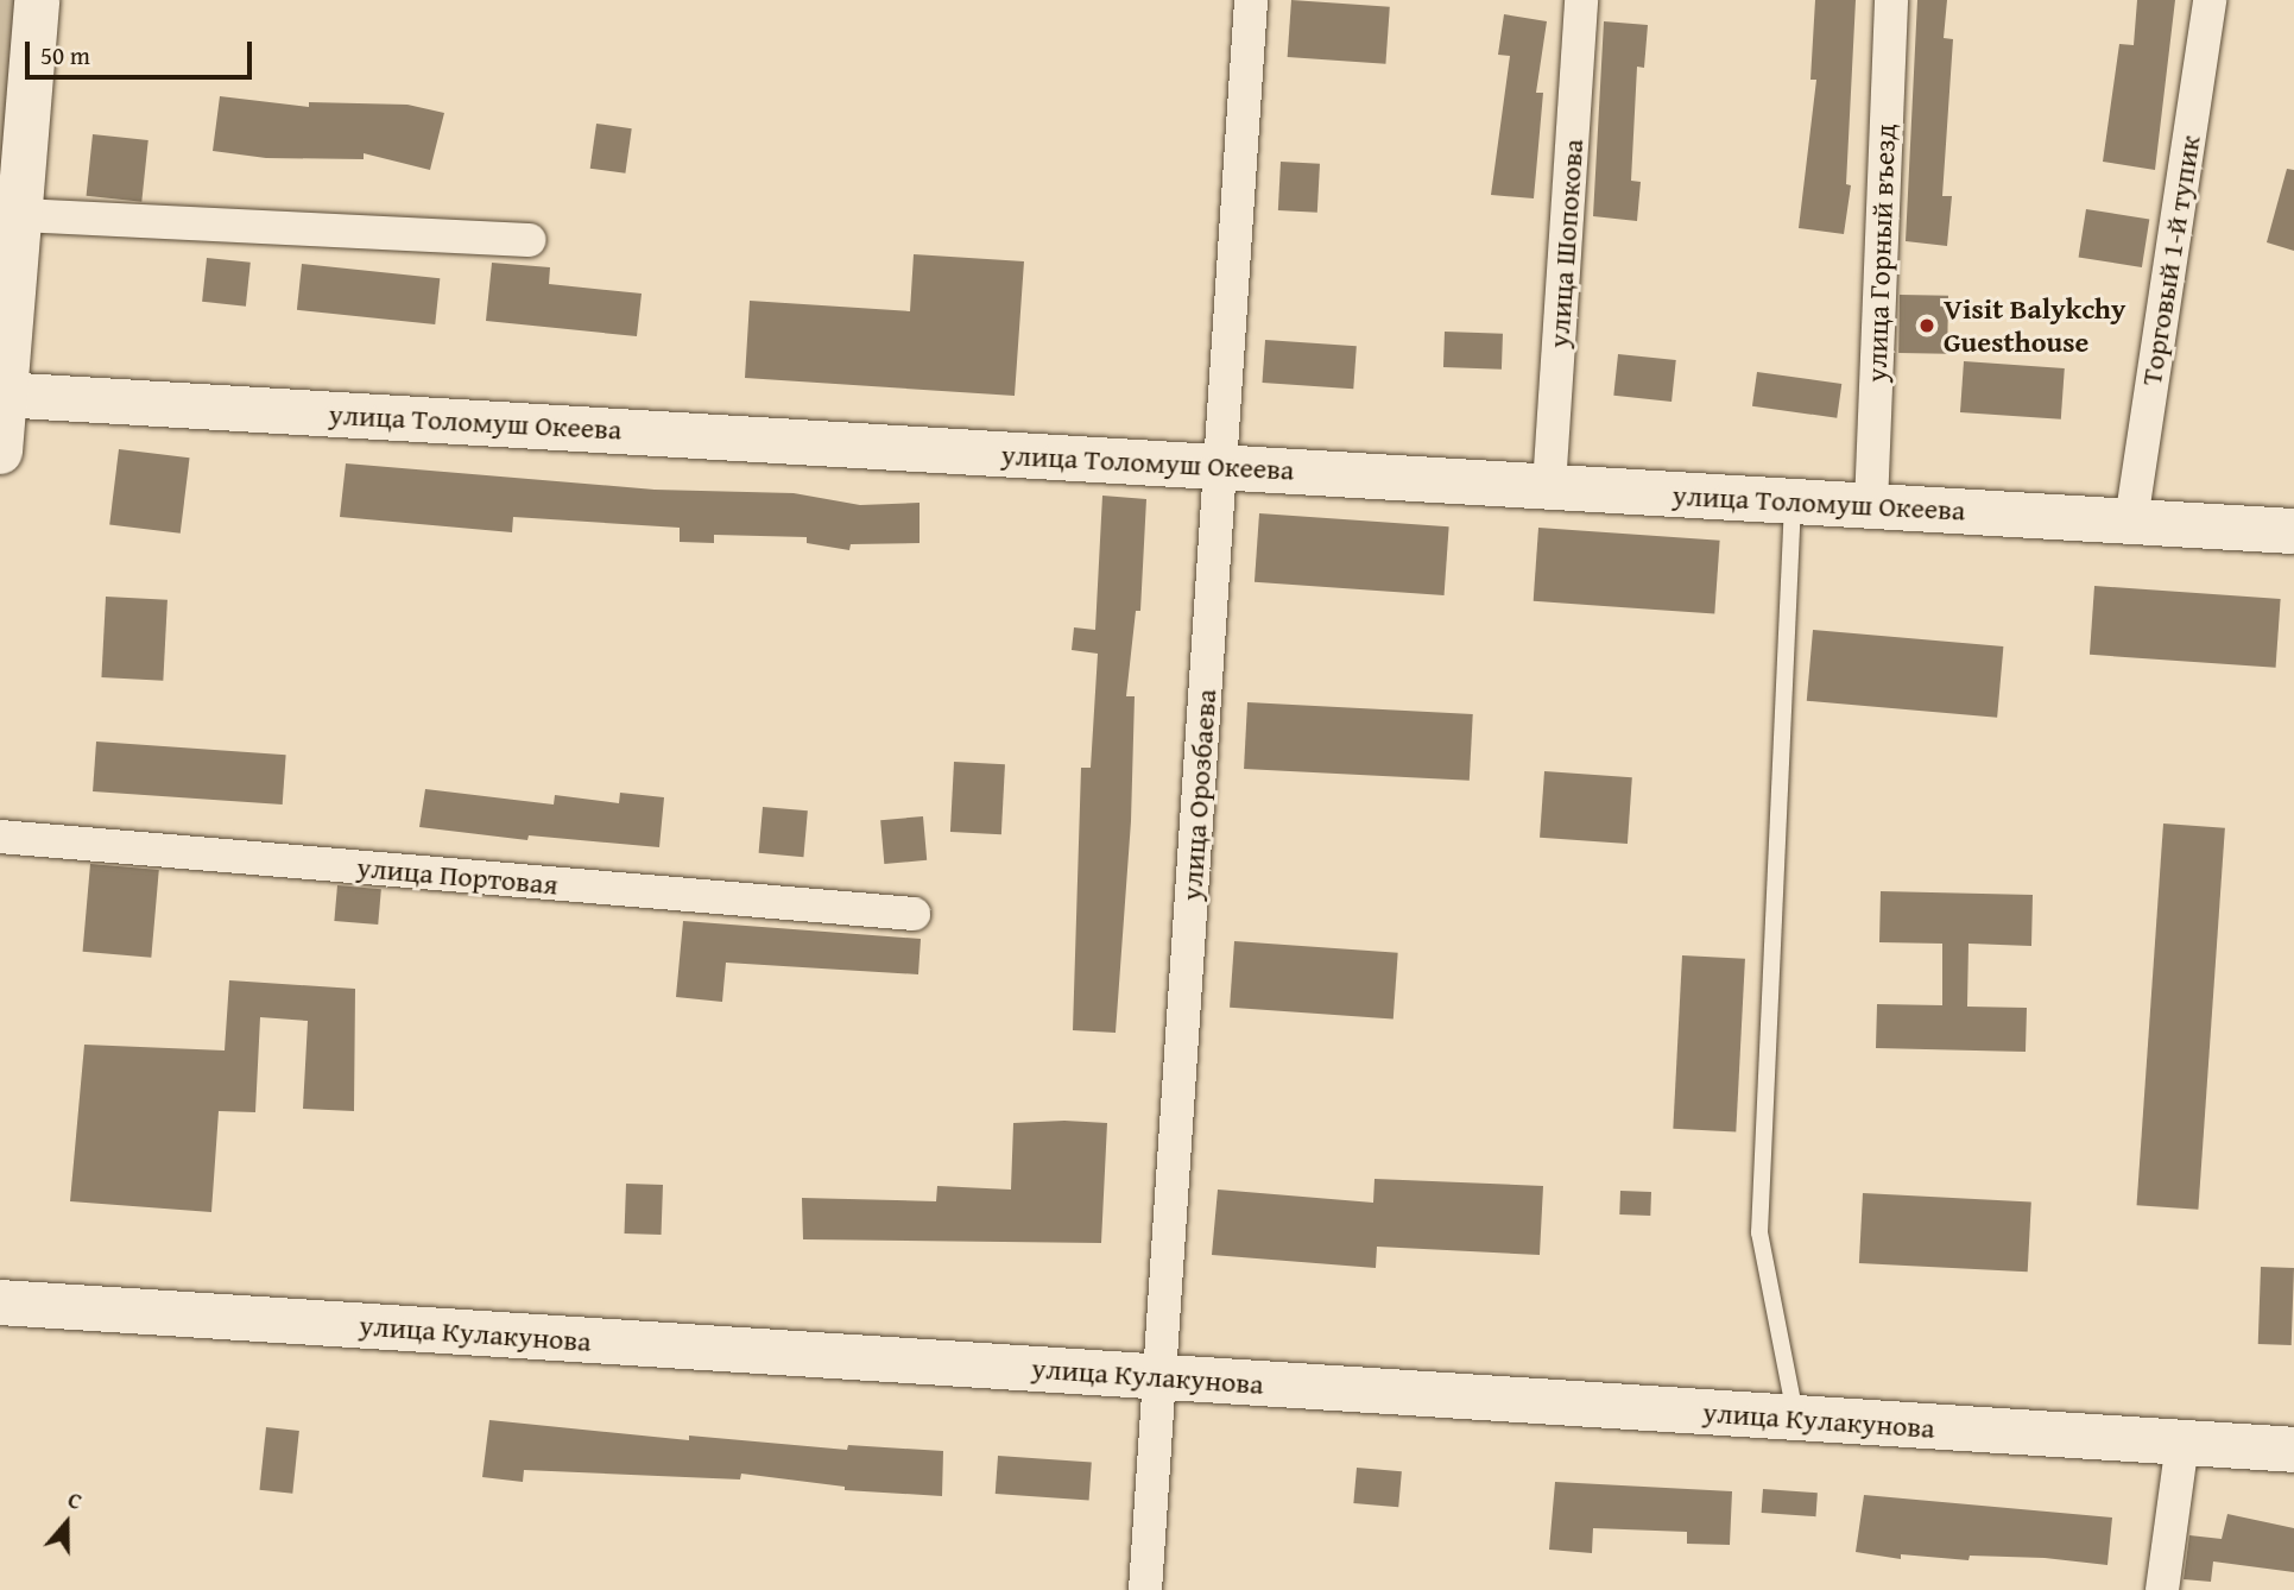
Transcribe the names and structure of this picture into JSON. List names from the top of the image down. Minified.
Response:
{"streets":{"street":["улица Шопокова","улица Горный въезд","Торговый 1-й тупик","улица Толомуш Океева","улица Орозбаева","улица Портовая","улица Кулакунова"]},"crossings":[["улица Шопокова","улица Толомуш Океева"],["улица Горный въезд","улица Толомуш Океева"],["Торговый 1-й тупик","улица Толомуш Океева"],["улица Толомуш Океева","улица Орозбаева"],["улица Орозбаева","улица Кулакунова"]],"places":["Visit Balykchy Guesthouse"],"scale_bar":"50 m","north":"top"}
